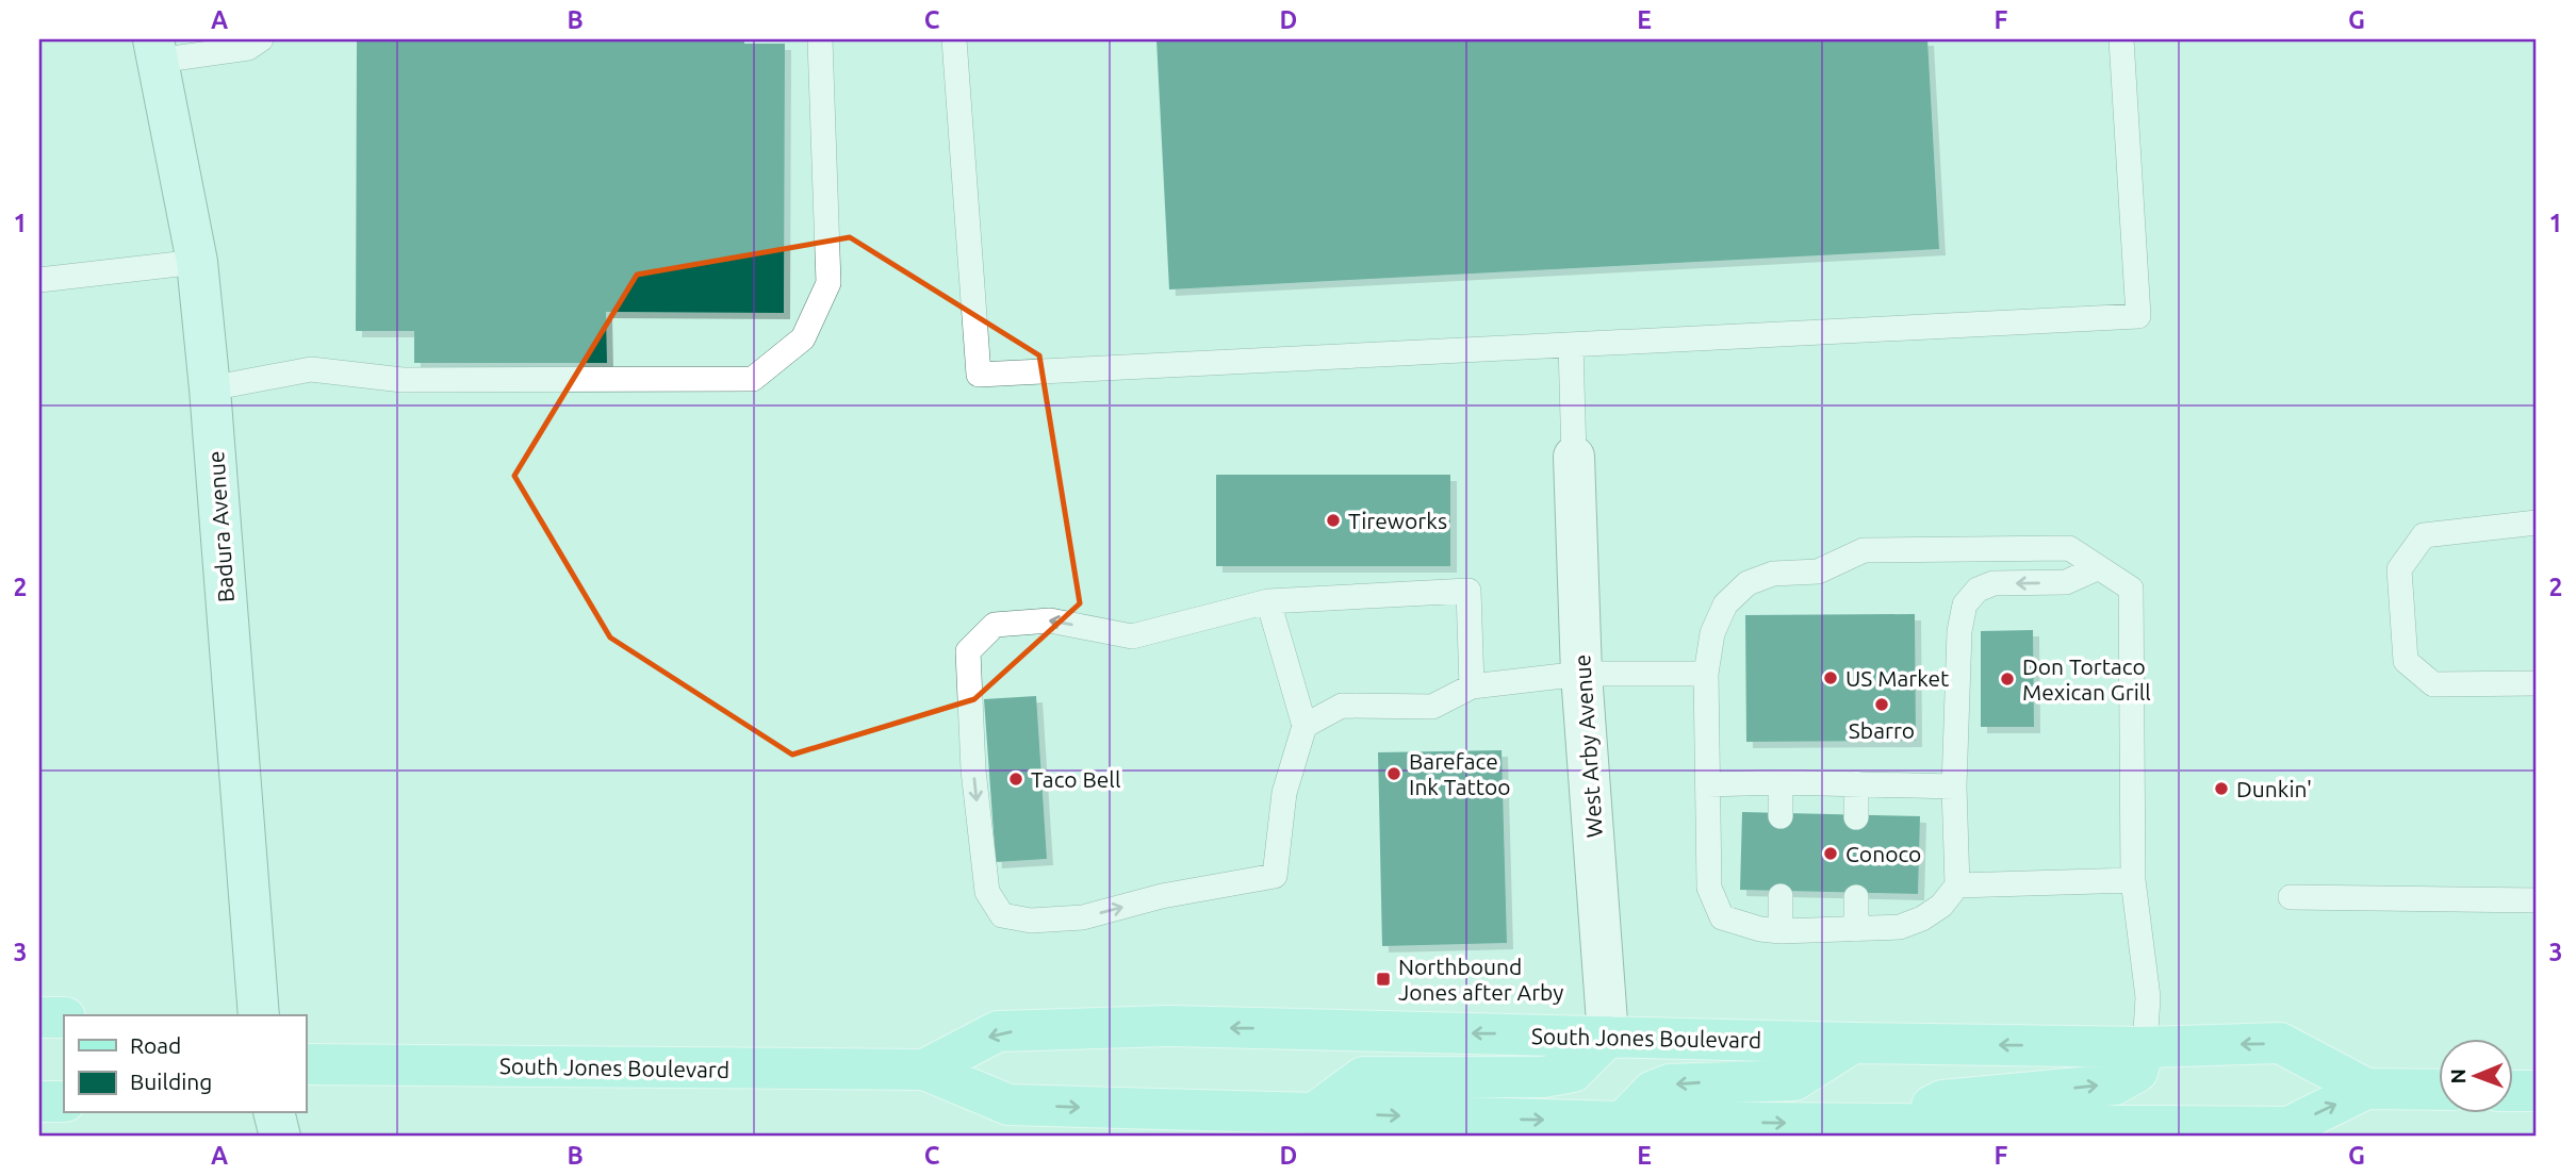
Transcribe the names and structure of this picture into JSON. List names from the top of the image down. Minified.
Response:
{"streets":{"main road":["Badura Avenue","South Jones Boulevard"],"street":["West Arby Avenue"]},"crossings":[["West Arby Avenue","South Jones Boulevard"]],"places":{"other":["Tireworks","US Market","Don Tortaco Mexican Grill","Sbarro","Bareface Ink Tattoo","Taco Bell","Dunkin'","Conoco"],"transit":["Northbound Jones after Arby"]},"legend":["Road","Building"],"north":"left","grid":{"columns":["A","B","C","D","E","F","G"],"rows":["1","2","3"]}}
